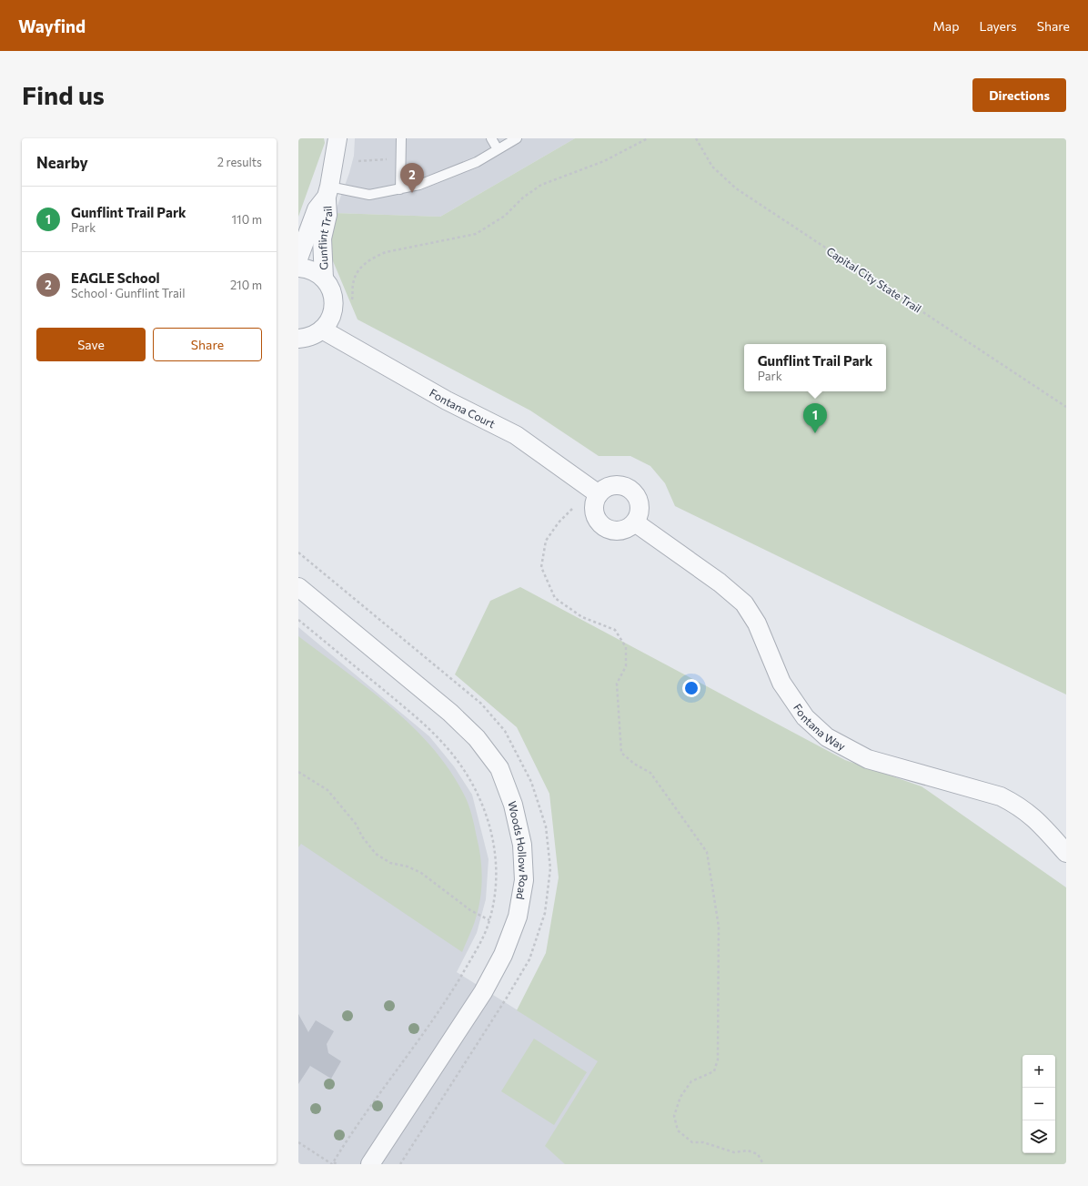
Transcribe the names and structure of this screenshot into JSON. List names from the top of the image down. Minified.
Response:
{"streets":{"street":["Gunflint Trail","Fontana Court","Fontana Way","Woods Hollow Road"],"path":["Capital City State Trail"]},"crossings":[["Fontana Court","Fontana Way"]],"page":{"header":"Wayfind","nav":["Map","Layers","Share"],"buttons":["Directions",["Save","Share"]],"title":"Find us","heading":["Nearby","2 results"],"pins":["2","1"],"list":[{"mark":"1","name":"Gunflint Trail Park","note":"Park","value":"110 m"},{"mark":"2","name":"EAGLE School","note":"School · Gunflint Trail","value":"210 m"}],"popup":["Gunflint Trail Park","Park"],"map_buttons":["+","−"]}}
